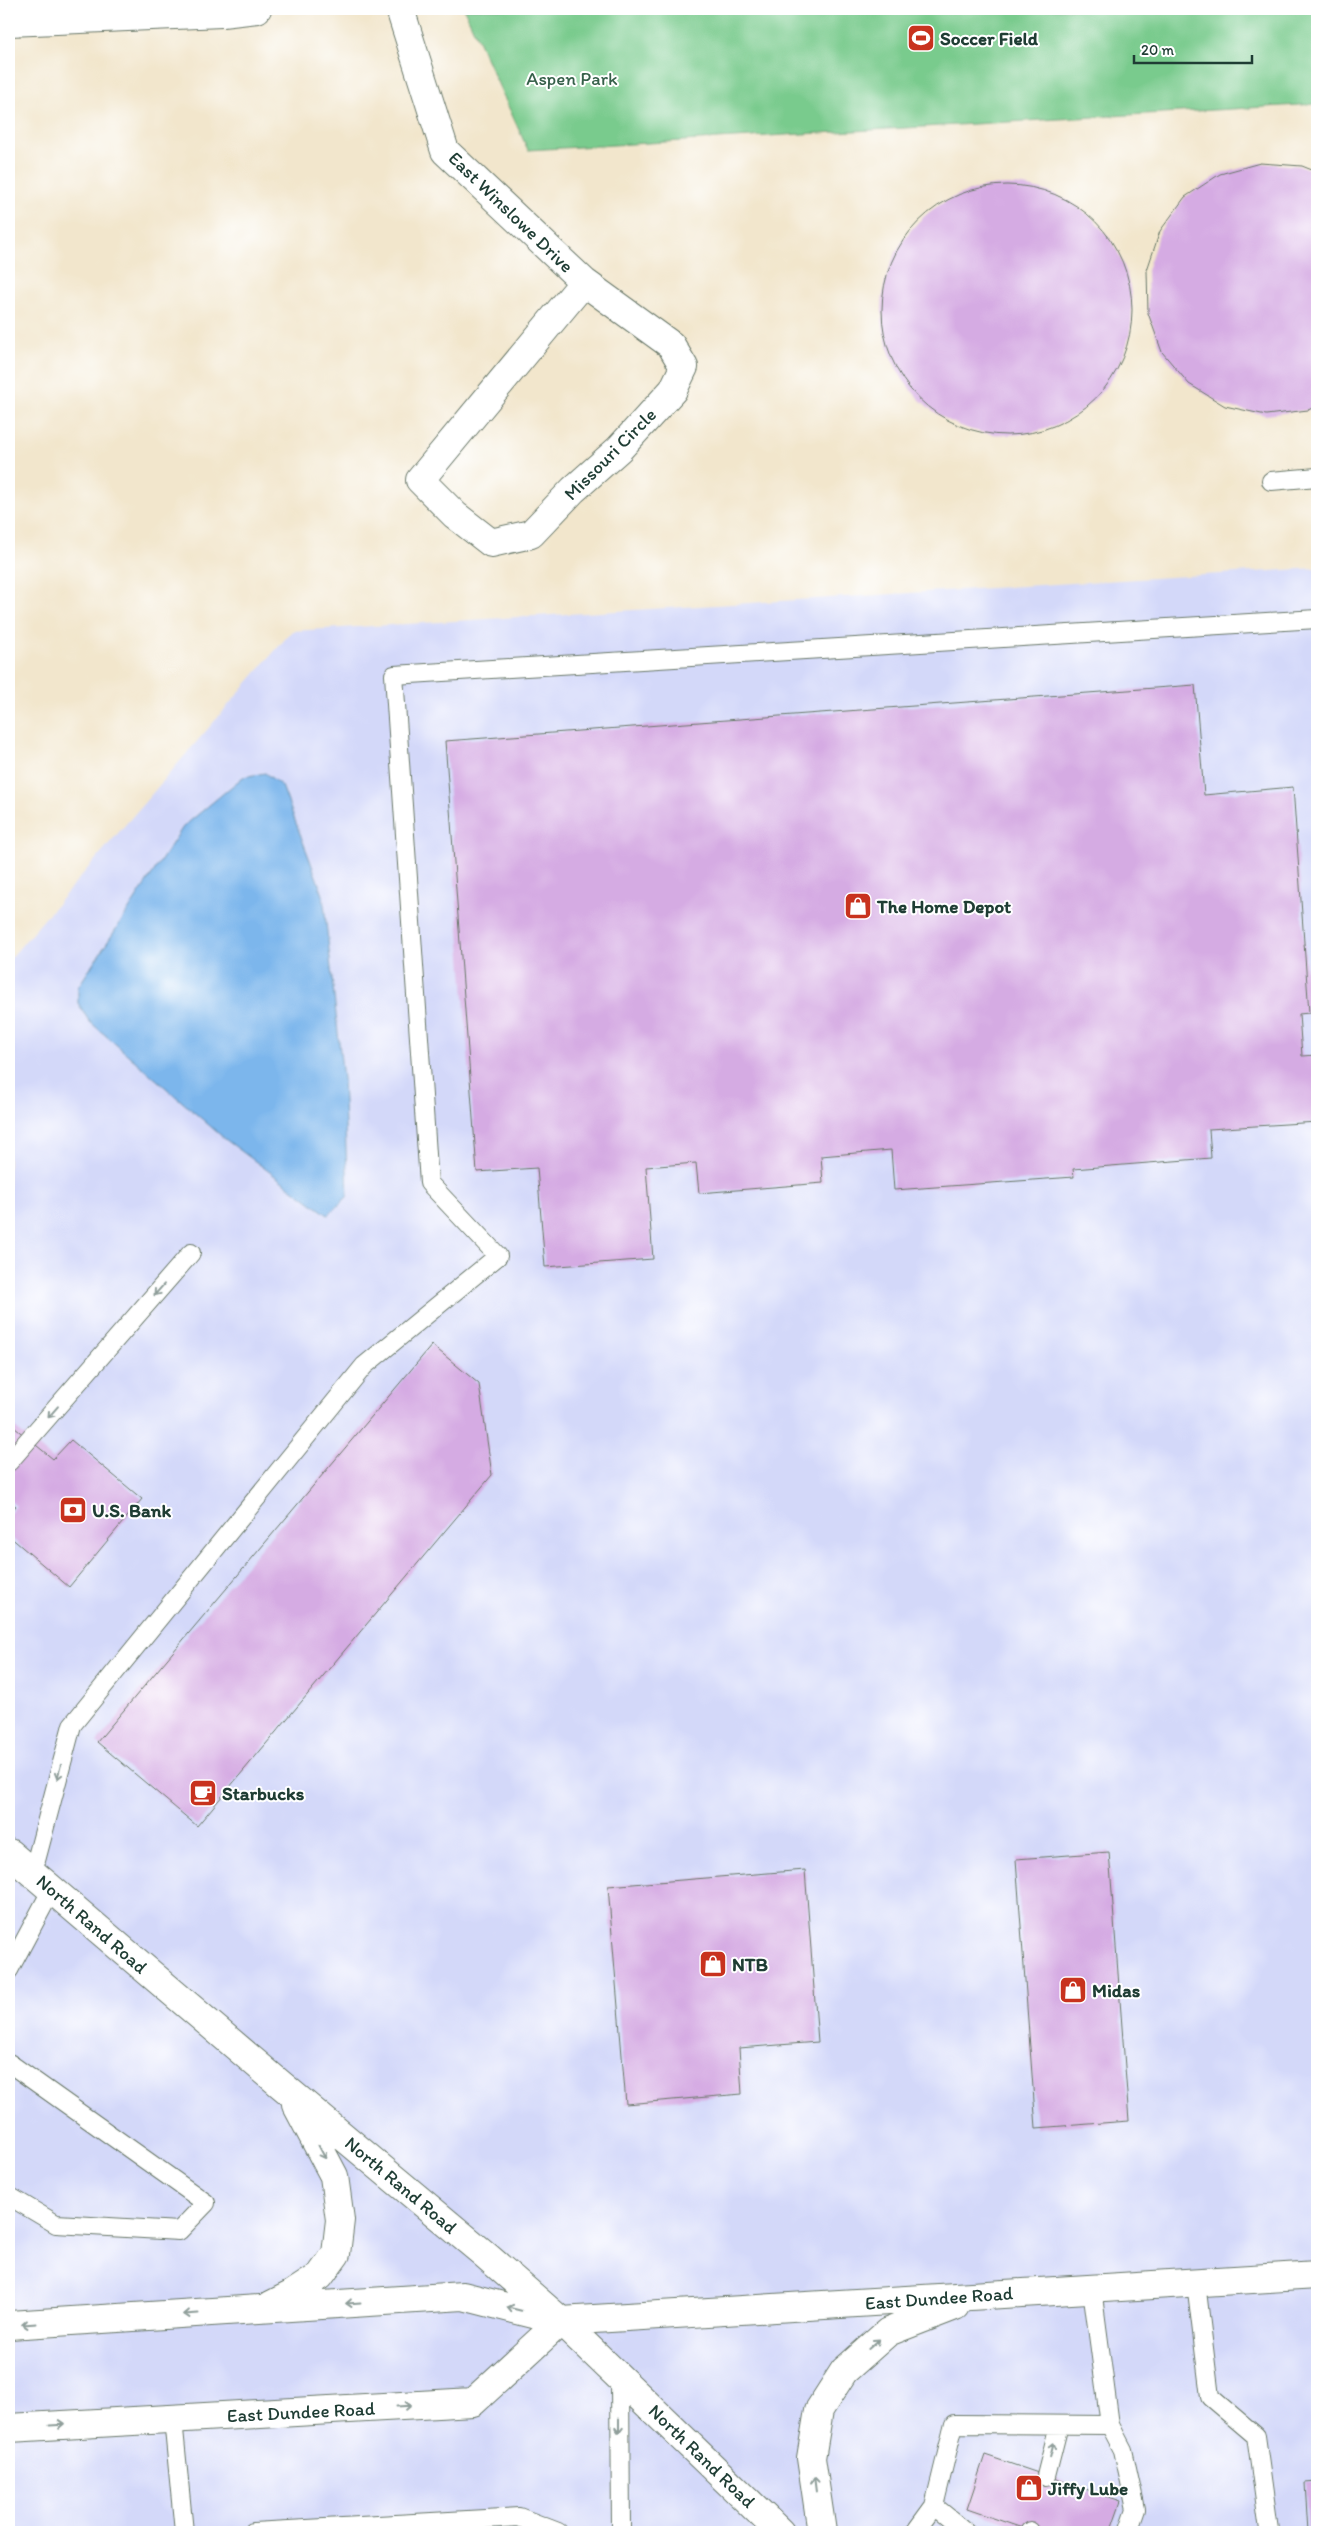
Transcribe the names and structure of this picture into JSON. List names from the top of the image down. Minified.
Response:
{"streets":{"main road":["East Winslowe Drive","Missouri Circle","North Rand Road","East Dundee Road"]},"crossings":[["East Winslowe Drive","Missouri Circle"],["North Rand Road","East Dundee Road"]],"parks":["Aspen Park"],"places":{"sports":["Soccer Field"],"shop":["The Home Depot","NTB","Midas","Jiffy Lube"],"bank":["U.S. Bank"],"cafe":["Starbucks"]},"scale_bar":"20 m"}
